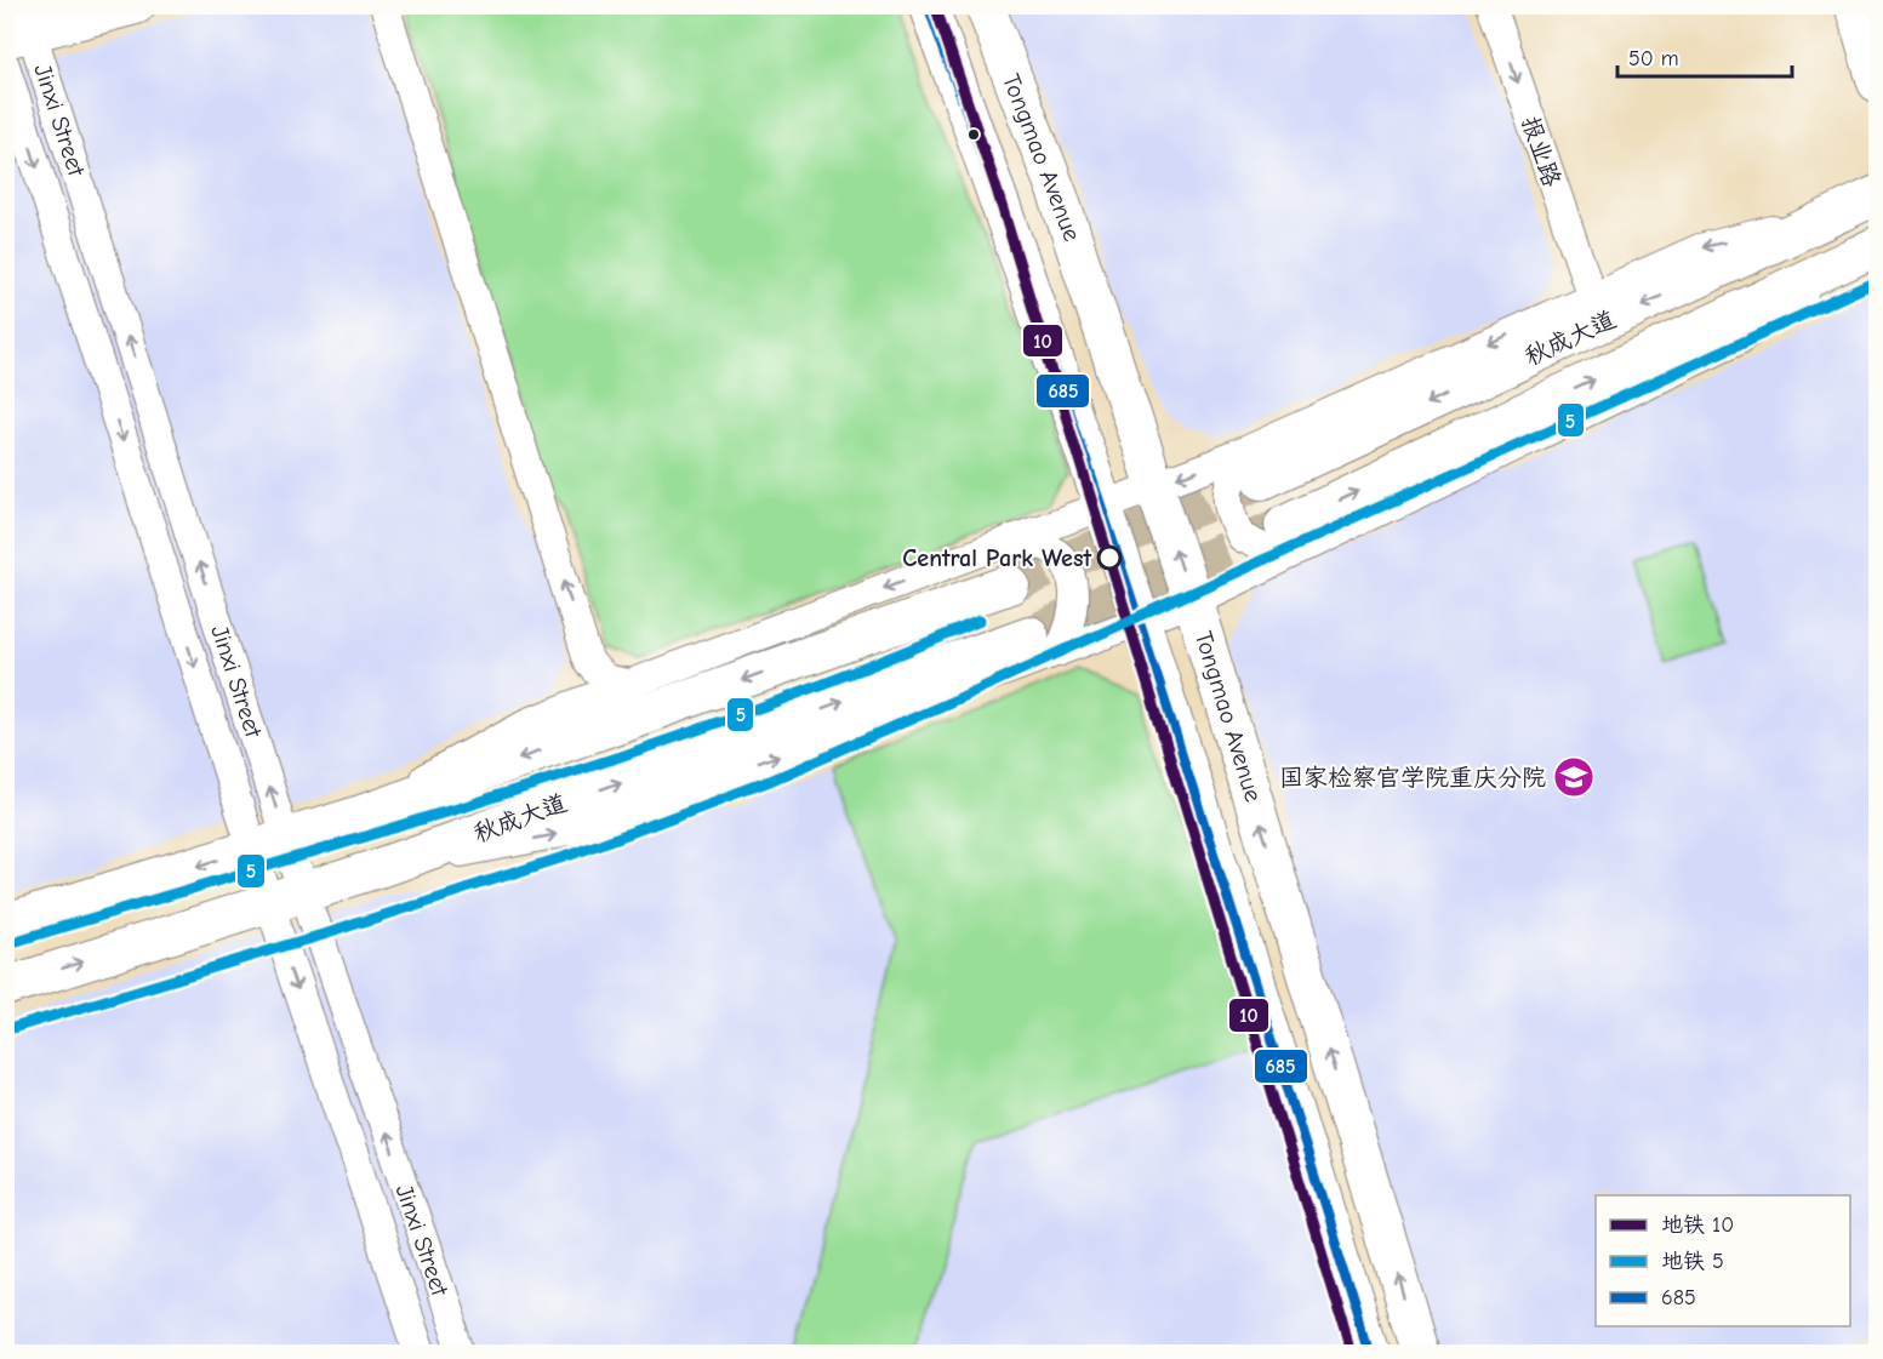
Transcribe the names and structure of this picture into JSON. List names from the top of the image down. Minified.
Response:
{"streets":{"main road":["Tongmao Avenue","秋成大道"],"street":["Jinxi Street","报业路"]},"crossings":[["Jinxi Street","秋成大道"]],"one_way":["报业路"],"places":{"other":["Central Park West"],"school or university":["国家检察官学院重庆分院"]},"lines":["metro line 10","transit line 685","metro line 5"],"legend":["地铁 10","地铁 5","685"],"scale_bar":"50 m"}
